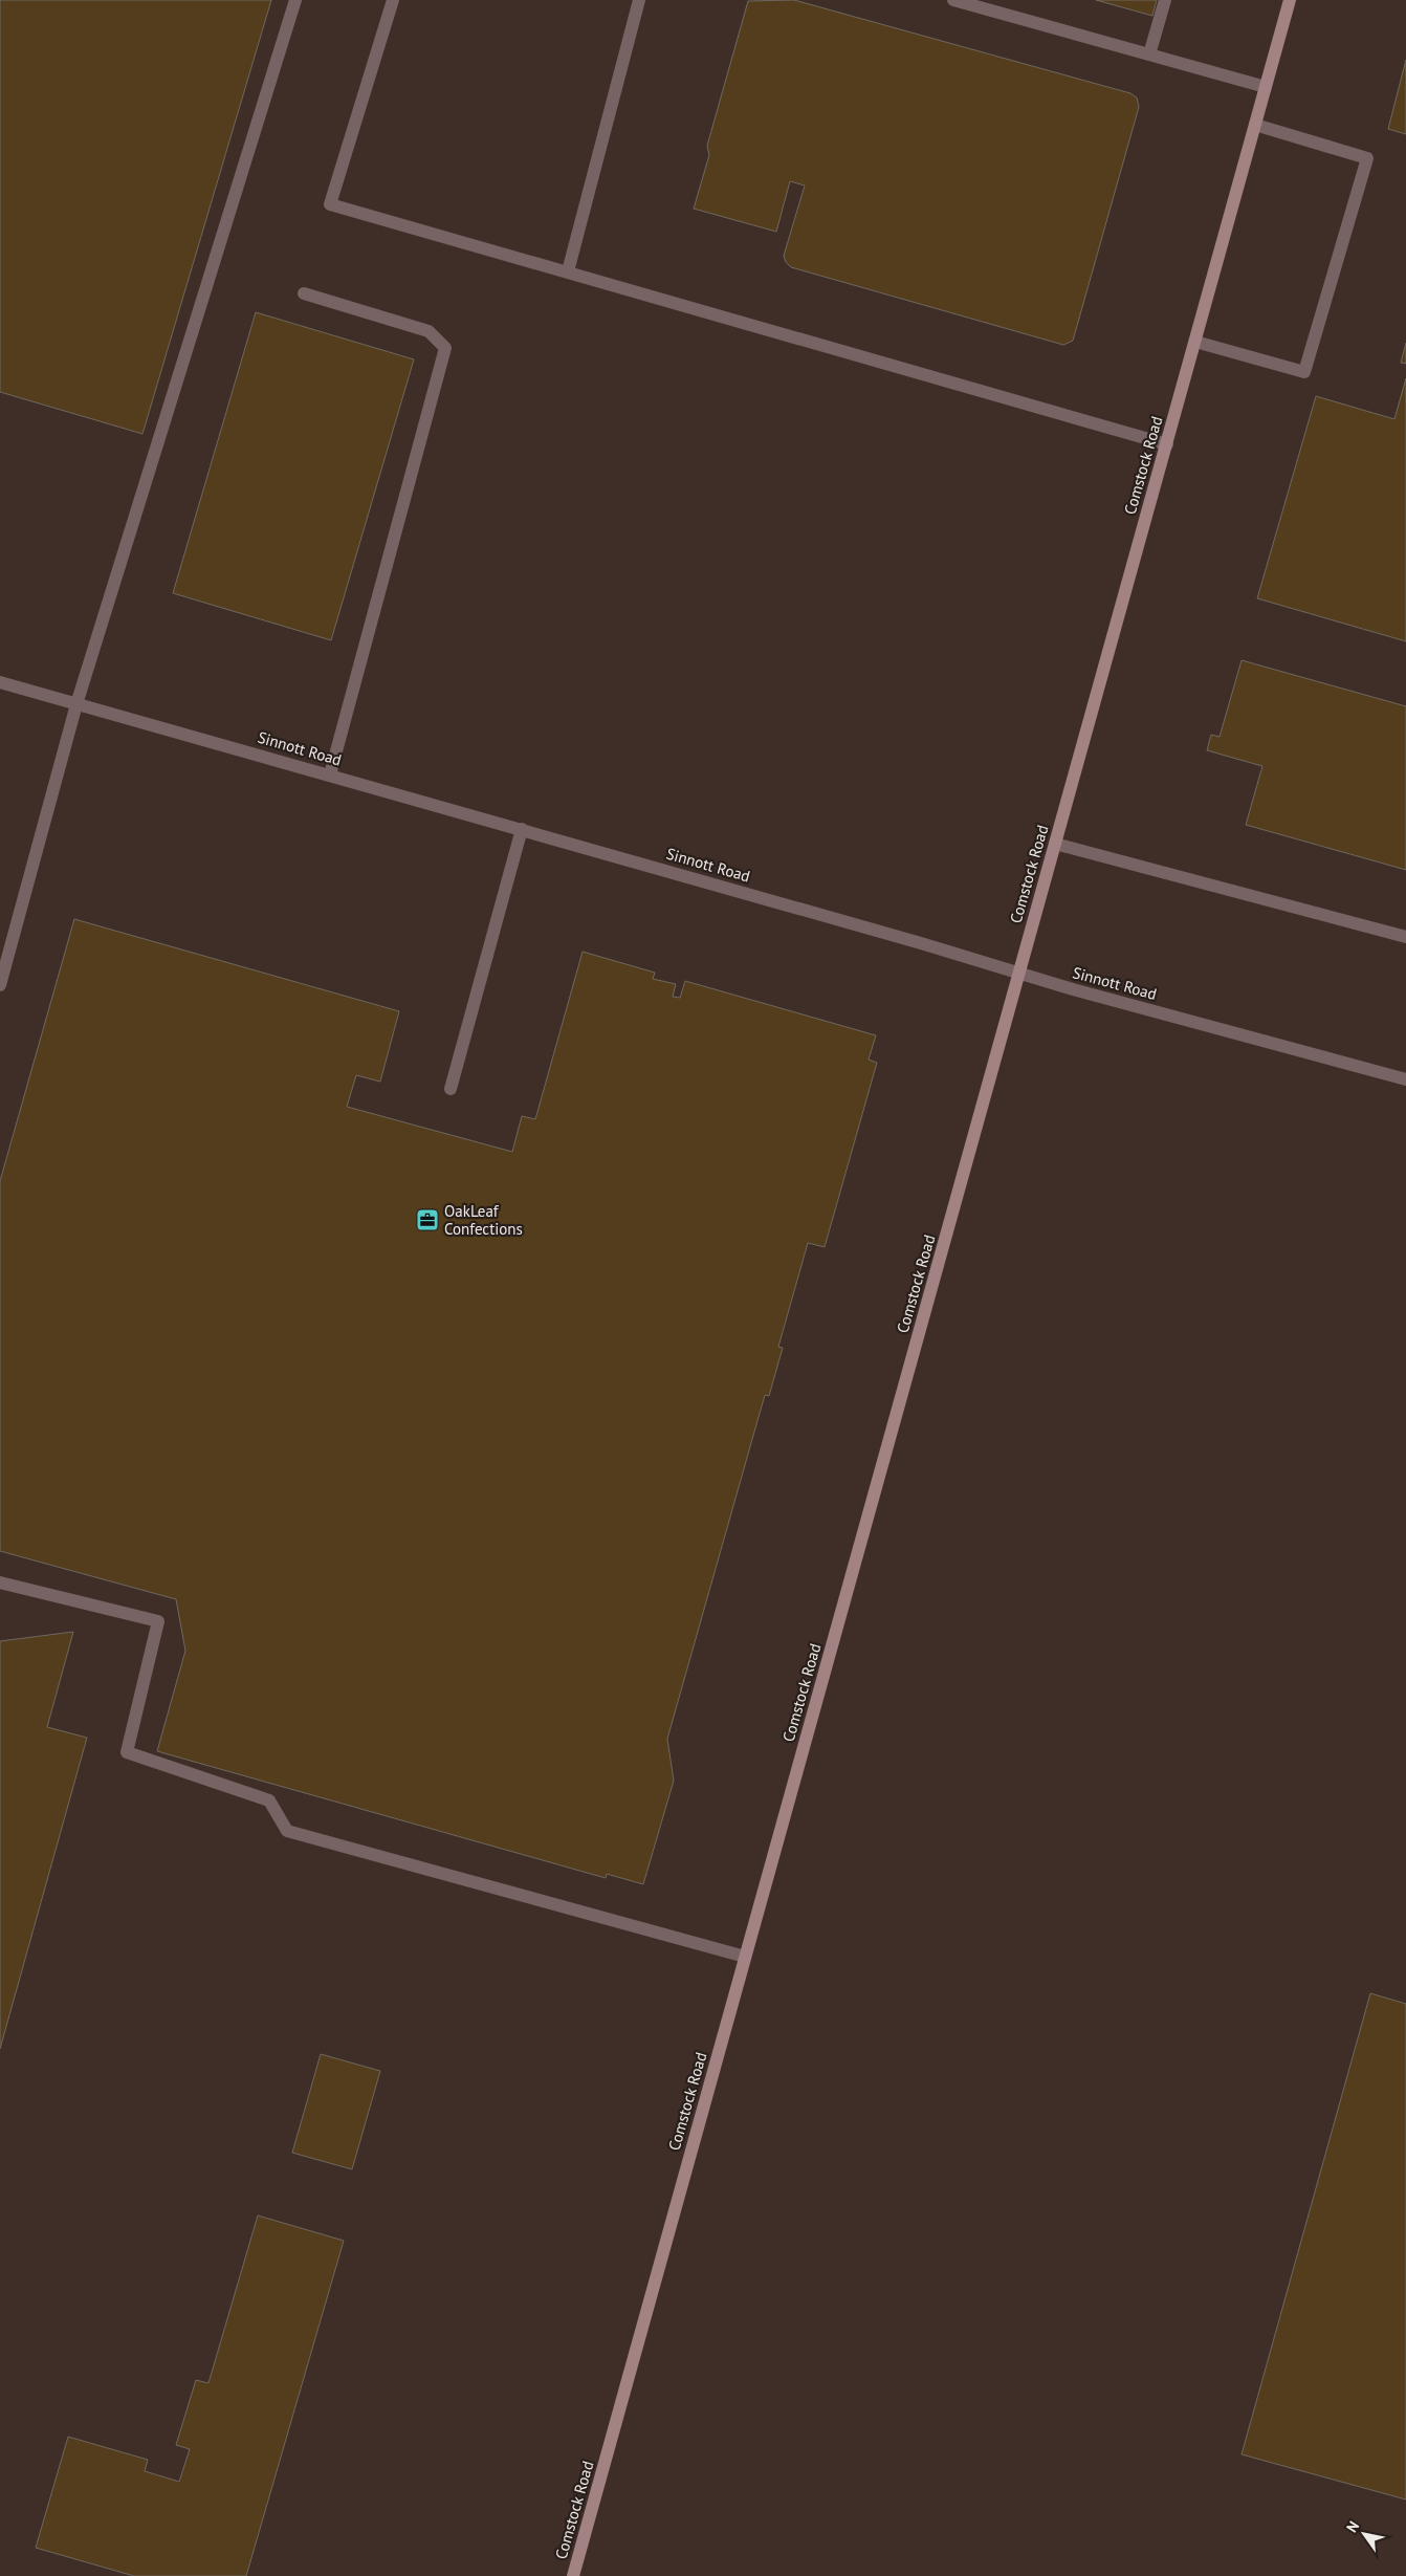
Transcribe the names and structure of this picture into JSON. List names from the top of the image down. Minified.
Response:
{"streets":{"street":["Comstock Road","Sinnott Road"]},"crossings":[["Comstock Road","Sinnott Road"]],"places":{"office":["OakLeaf Confections"]},"north":"top left"}
